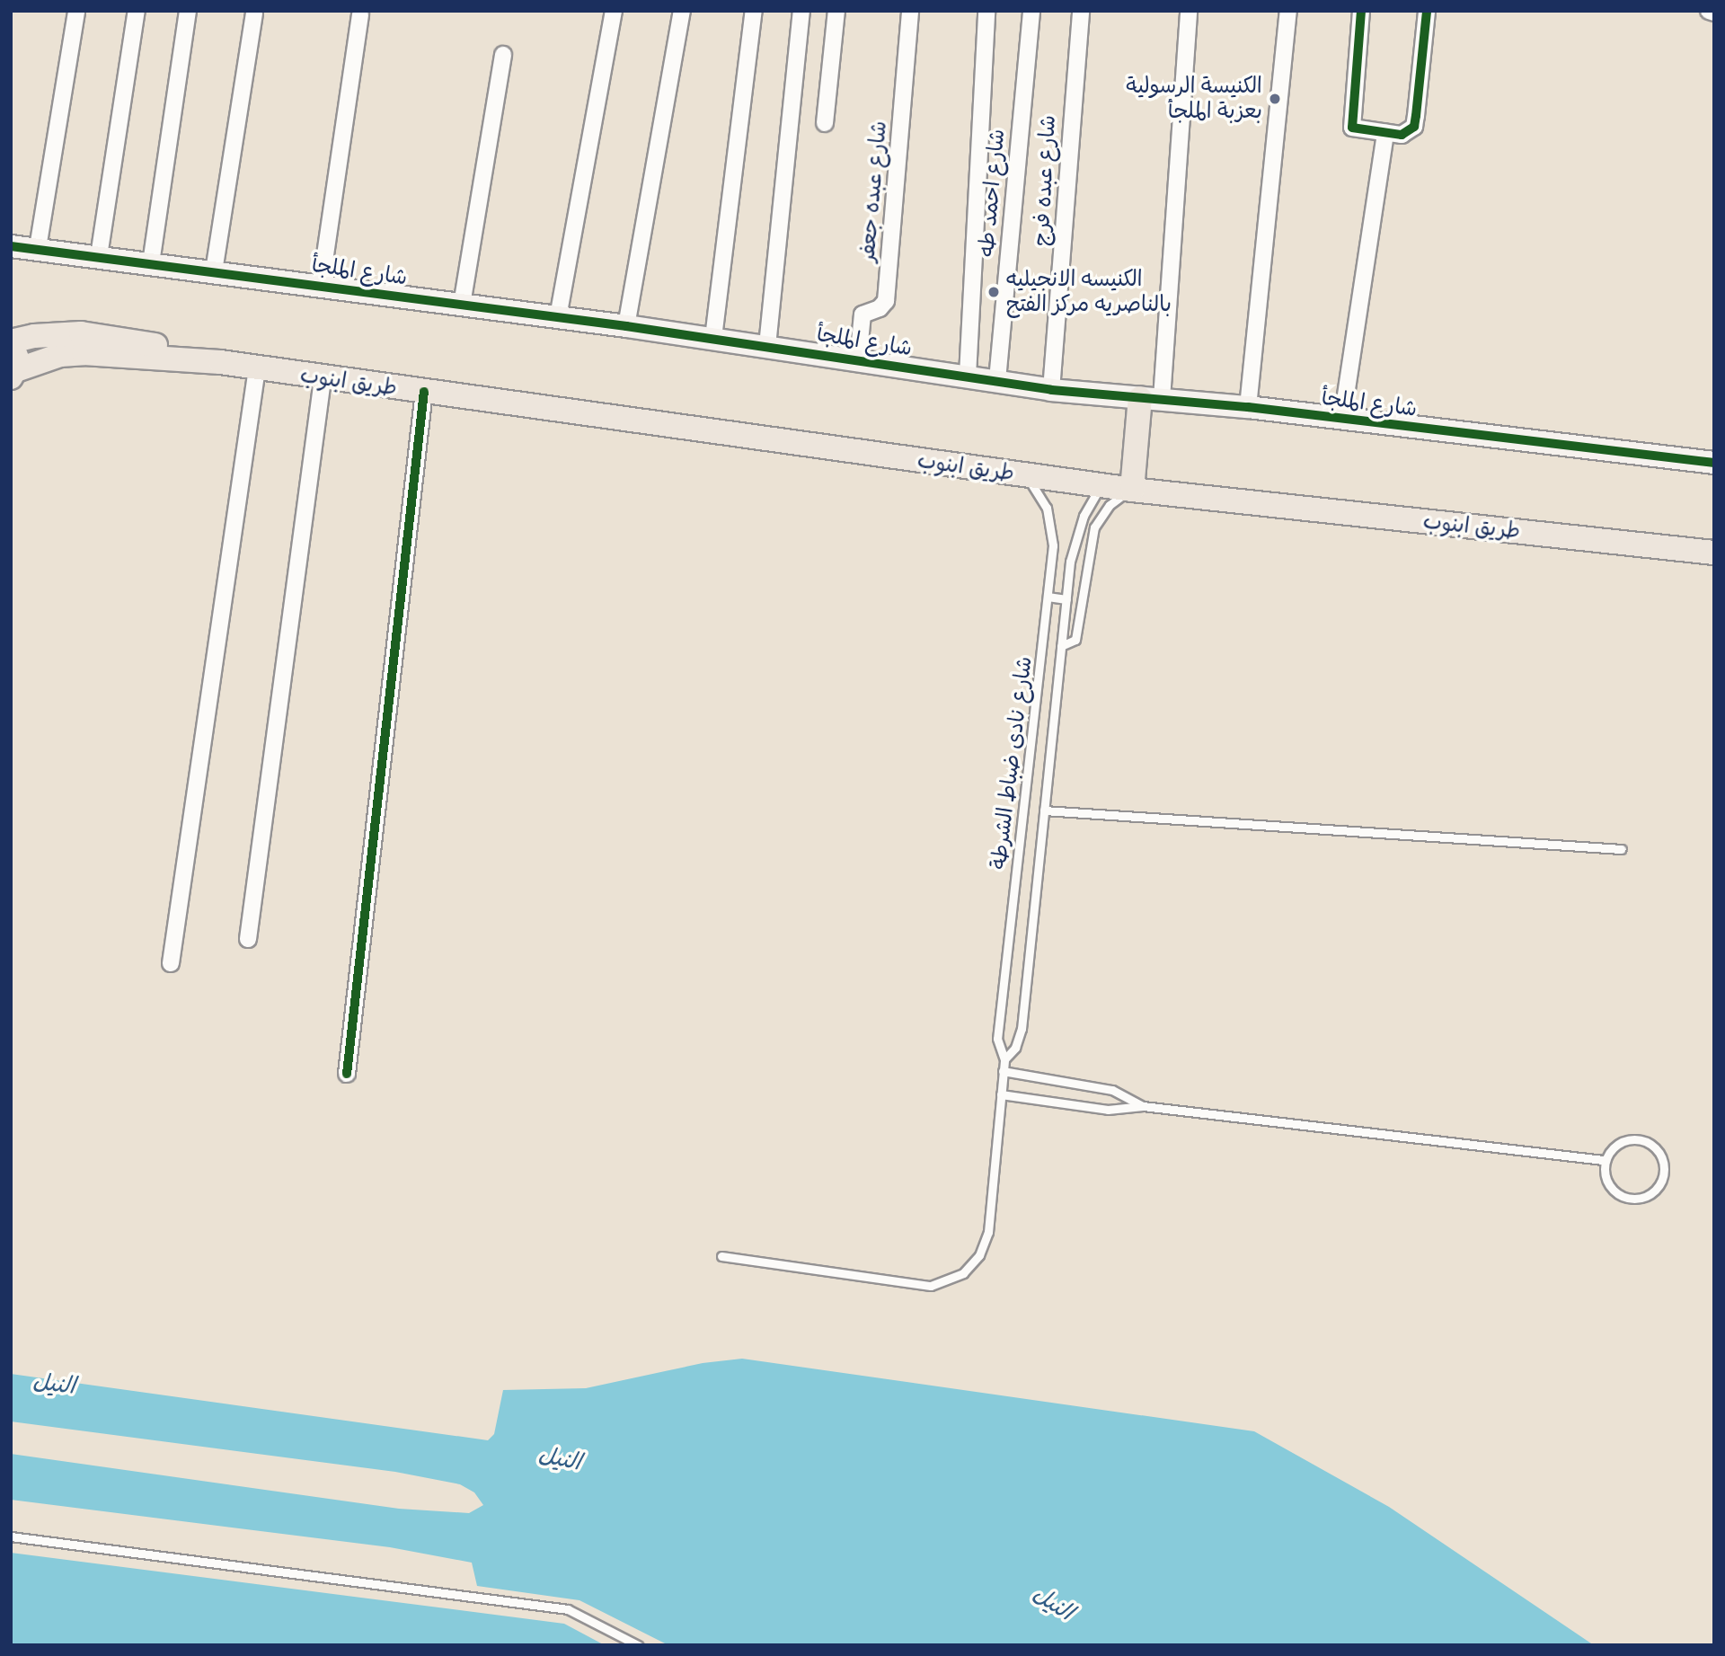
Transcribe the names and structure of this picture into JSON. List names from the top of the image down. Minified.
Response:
{"streets":{"main road":["طريق ابنوب"],"street":["شارع عبده فرج","شارع عبده جعفر","شارع احمد طه","شارع الملجأ"],"lane":["شارع نادى ضباط الشرطة"]},"crossings":[["شارع عبده فرج","شارع الملجأ"],["شارع عبده جعفر","شارع الملجأ"],["شارع احمد طه","شارع الملجأ"],["طريق ابنوب","شارع نادى ضباط الشرطة"]],"water":["النيل"],"places":["الكنيسة الرسولية بعزبة الملجأ","الكنيسه الانجيليه بالناصريه مركز الفتح"]}
